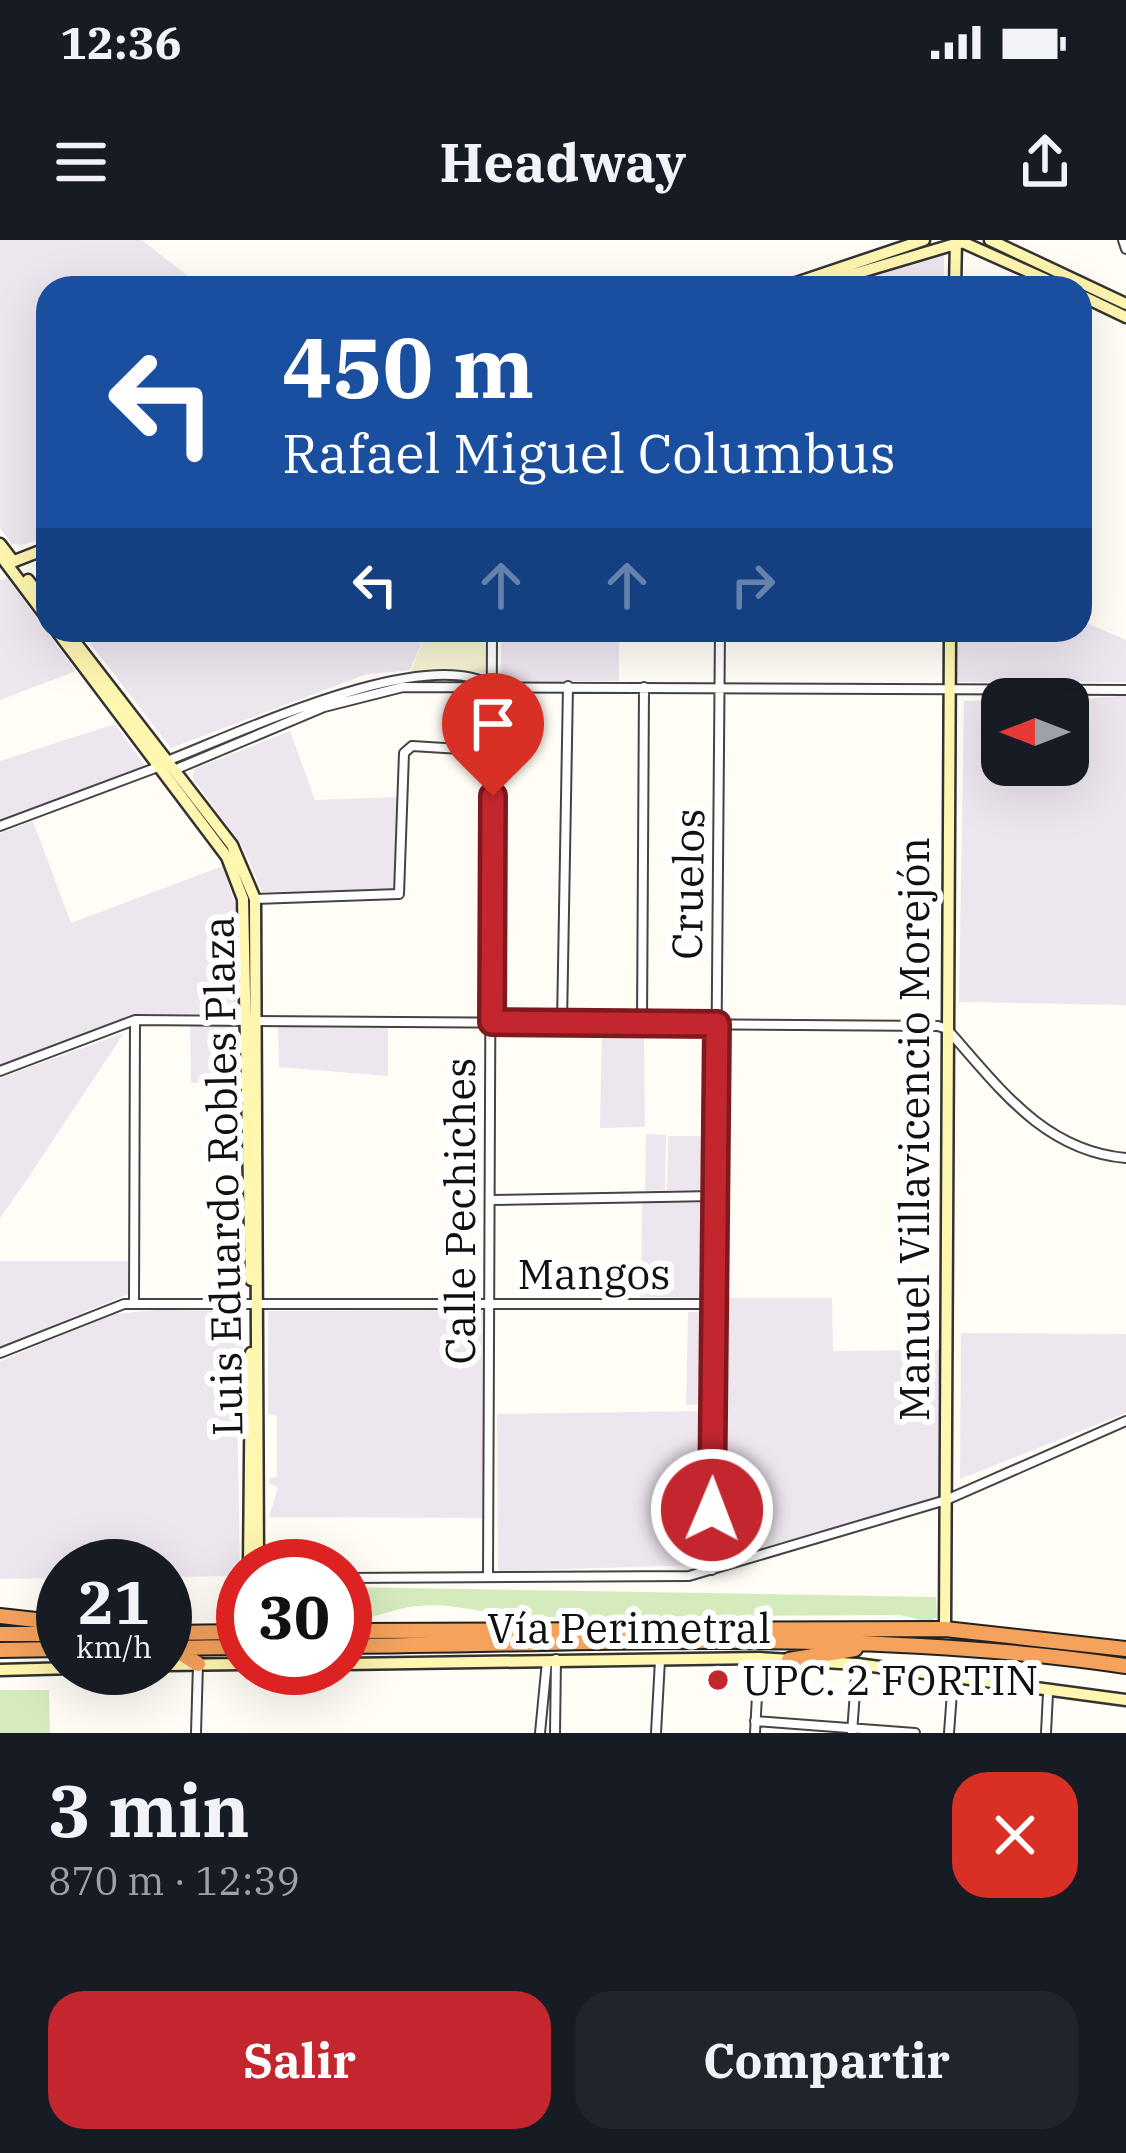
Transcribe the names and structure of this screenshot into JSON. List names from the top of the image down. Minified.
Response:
{"streets":{"highway":["Vía Perimetral"],"street":["Cruelos","Manuel Villavicencio Morejón","Luis Eduardo Robles Plaza","Calle Pechiches","Mangos"]},"crossings":[["Cruelos","Mangos"],["Manuel Villavicencio Morejón","Vía Perimetral"],["Luis Eduardo Robles Plaza","Mangos"],["Calle Pechiches","Mangos"]],"places":["UPC. 2 FORTIN"],"north":"left","page":{"status":"12:36","header":"Headway","turn":["450 m","Rafael Miguel Columbus"],"speed":"21 km/h","limit":"30","heading":["3 min","870 m · 12:39"],"buttons":["Salir","Compartir"]}}
